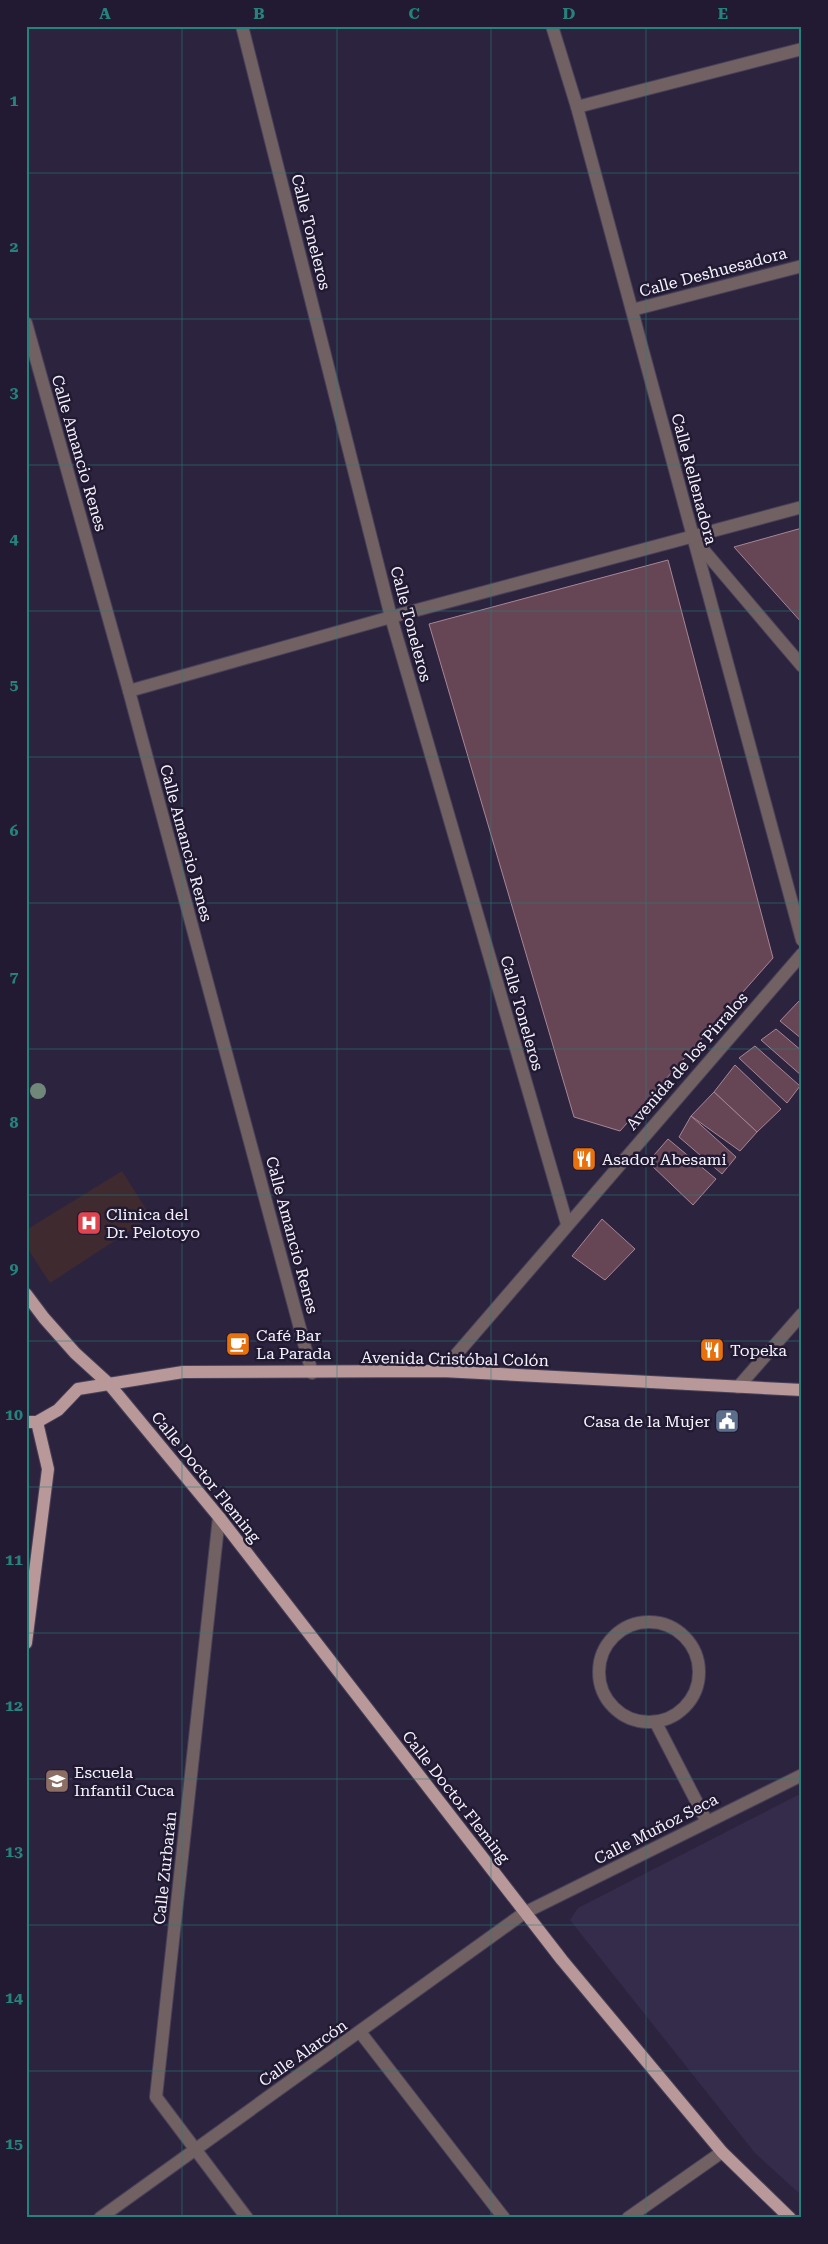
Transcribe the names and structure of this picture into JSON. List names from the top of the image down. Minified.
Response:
{"streets":{"main road":["Avenida Cristóbal Colón","Calle Doctor Fleming"],"street":["Calle Toneleros","Calle Deshuesadora","Calle Amancio Renes","Calle Rellenadora","Avenida de los Pirralos","Calle Muñoz Seca","Calle Zurbarán","Calle Alarcón"]},"crossings":[["Calle Toneleros","Avenida de los Pirralos"],["Calle Deshuesadora","Calle Rellenadora"],["Calle Amancio Renes","Avenida Cristóbal Colón"],["Avenida de los Pirralos","Avenida Cristóbal Colón"],["Avenida Cristóbal Colón","Calle Doctor Fleming"],["Calle Doctor Fleming","Calle Muñoz Seca"],["Calle Doctor Fleming","Calle Zurbarán"],["Calle Doctor Fleming","Calle Alarcón"],["Calle Muñoz Seca","Calle Alarcón"],["Calle Zurbarán","Calle Alarcón"]],"places":{"restaurant":["Asador Abesami","Topeka"],"hospital":["Clinica del Dr. Pelotoyo"],"cafe":["Café Bar La Parada"],"public building":["Casa de la Mujer"],"school or university":["Escuela Infantil Cuca"]},"grid":{"columns":["A","B","C","D","E"],"rows":["1","2","3","4","5","6","7","8","9","10","11","12","13","14","15"]}}
